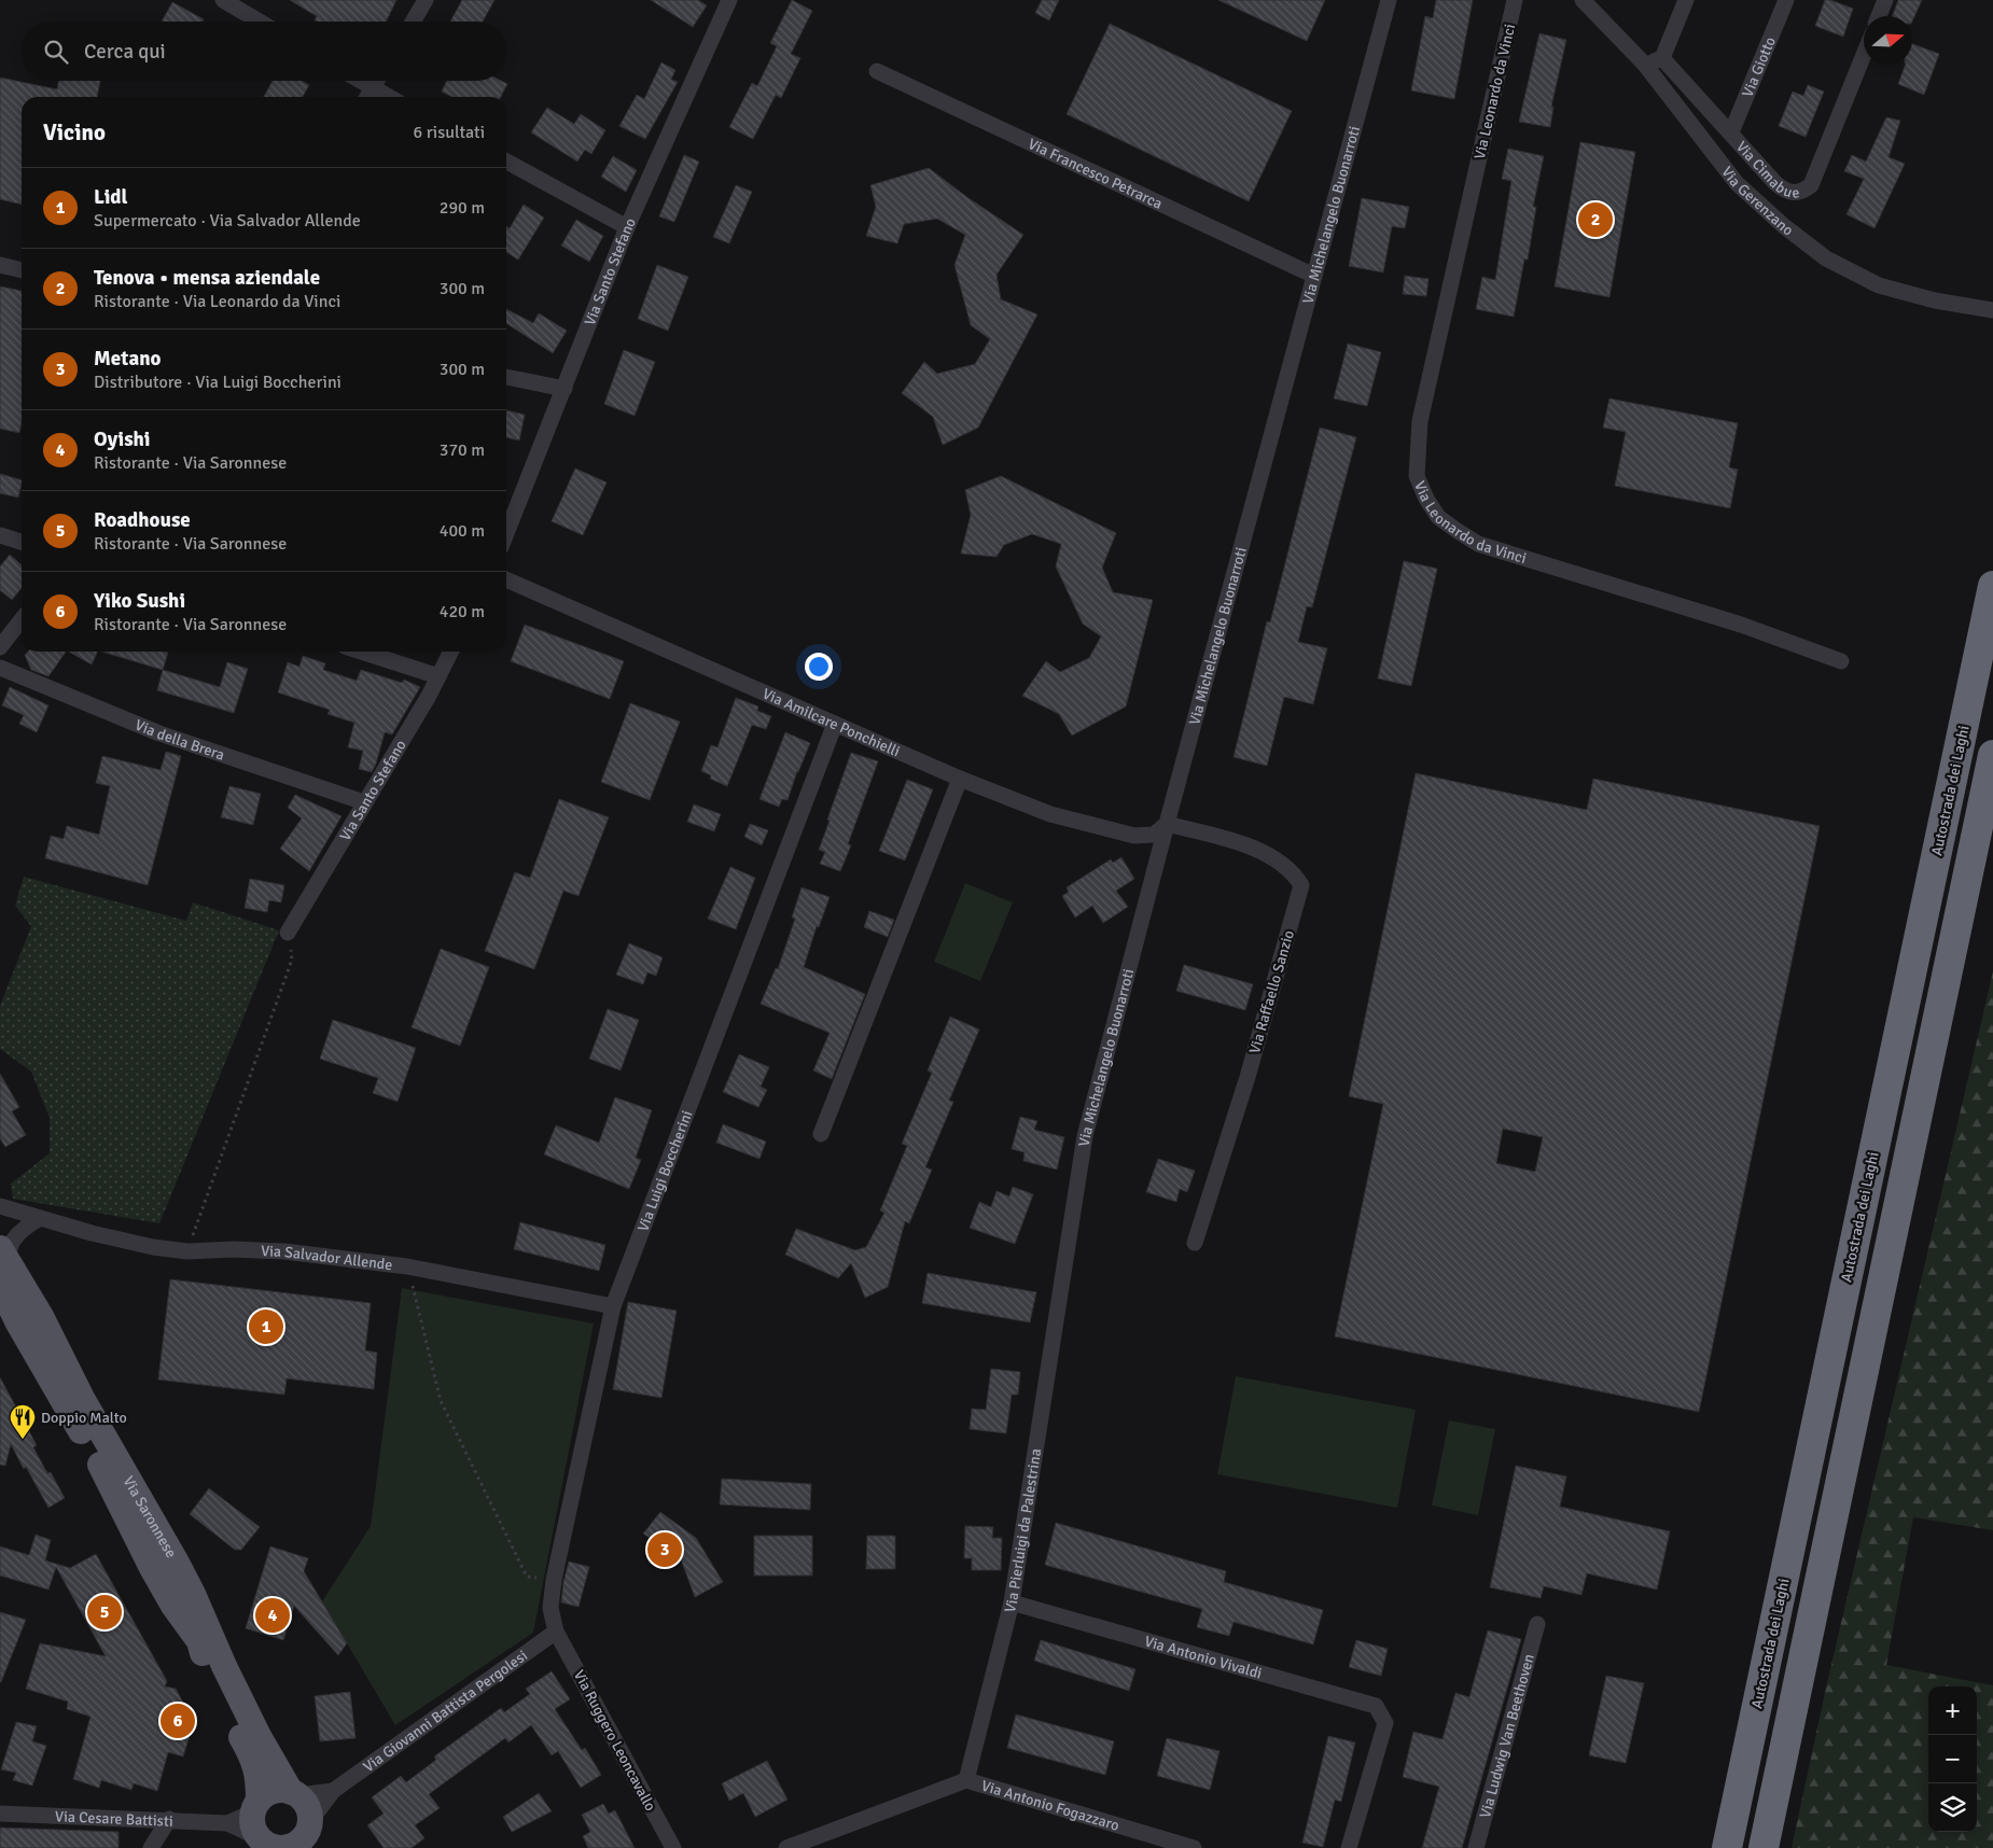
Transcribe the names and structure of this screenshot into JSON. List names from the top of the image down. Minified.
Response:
{"streets":{"highway":["Autostrada dei Laghi"],"main road":["Via Saronnese"],"street":["Via Giotto","Via Leonardo da Vinci","Via Cimabue","Via Francesco Petrarca","Via Gerenzano","Via Michelangelo Buonarroti","Via Santo Stefano","Via Amilcare Ponchielli","Via della Brera","Via Raffaello Sanzio","Via Luigi Boccherini","Via Salvador Allende","Via Pierluigi da Palestrina","Via Antonio Vivaldi","Via Giovanni Battista Pergolesi","Via Ludwig Van Beethoven","Via Ruggero Leoncavallo","Via Antonio Fogazzaro","Via Cesare Battisti"]},"crossings":[["Via Giotto","Via Cimabue"],["Via Francesco Petrarca","Via Michelangelo Buonarroti"],["Via Michelangelo Buonarroti","Via Amilcare Ponchielli"],["Via Michelangelo Buonarroti","Via Raffaello Sanzio"],["Via Michelangelo Buonarroti","Via Pierluigi da Palestrina"],["Via Santo Stefano","Via della Brera"],["Via Amilcare Ponchielli","Via Raffaello Sanzio"],["Via Amilcare Ponchielli","Via Luigi Boccherini"],["Via Luigi Boccherini","Via Salvador Allende"],["Via Luigi Boccherini","Via Giovanni Battista Pergolesi"],["Via Luigi Boccherini","Via Ruggero Leoncavallo"],["Via Saronnese","Via Giovanni Battista Pergolesi"],["Via Saronnese","Via Cesare Battisti"],["Via Pierluigi da Palestrina","Via Antonio Vivaldi"],["Via Pierluigi da Palestrina","Via Antonio Fogazzaro"],["Via Giovanni Battista Pergolesi","Via Ruggero Leoncavallo"],["Via Giovanni Battista Pergolesi","Via Cesare Battisti"]],"places":{"restaurant":["Doppio Malto"]},"north":"right","page":{"search":"Cerca qui","heading":["Vicino","6 risultati"],"list":[{"mark":"1","name":"Lidl","note":"Supermercato · Via Salvador Allende","value":"290 m"},{"mark":"2","name":"Tenova • mensa aziendale","note":"Ristorante · Via Leonardo da Vinci","value":"300 m"},{"mark":"3","name":"Metano","note":"Distributore · Via Luigi Boccherini","value":"300 m"},{"mark":"4","name":"Oyishi","note":"Ristorante · Via Saronnese","value":"370 m"},{"mark":"5","name":"Roadhouse","note":"Ristorante · Via Saronnese","value":"400 m"},{"mark":"6","name":"Yiko Sushi","note":"Ristorante · Via Saronnese","value":"420 m"}],"pins":["2","1","3","5","4","6"],"map_buttons":["+","−"]}}
